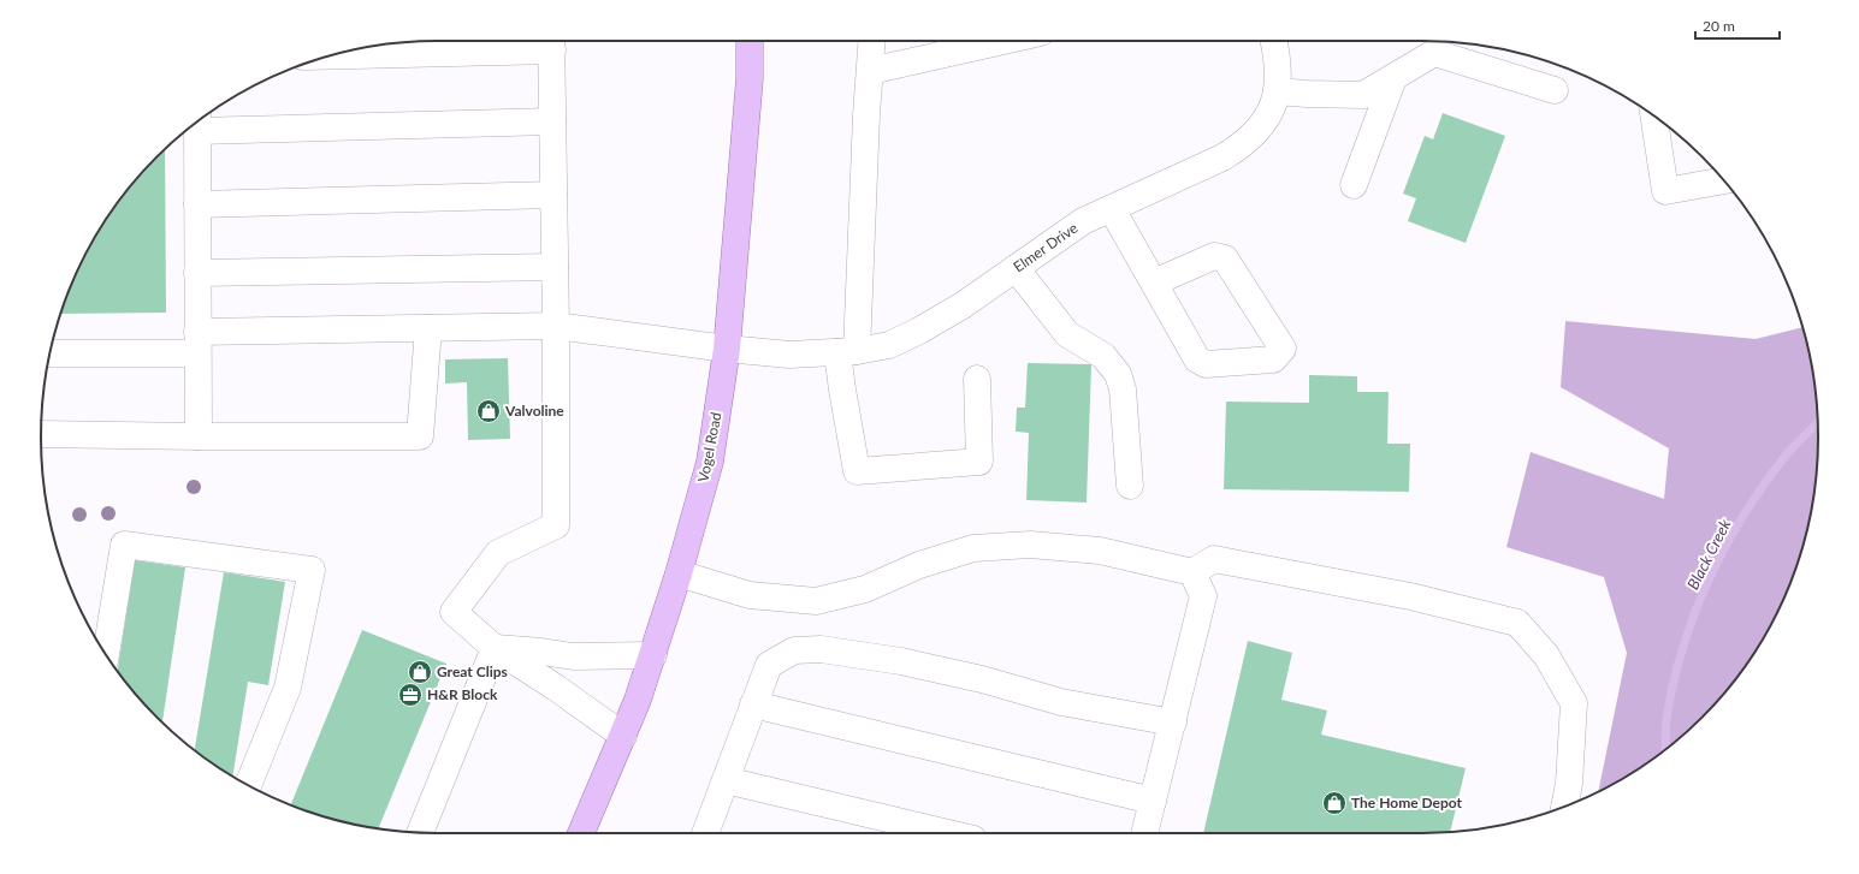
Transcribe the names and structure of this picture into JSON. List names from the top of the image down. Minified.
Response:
{"streets":{"main road":["Vogel Road"],"street":["Elmer Drive"]},"crossings":[["Elmer Drive","Vogel Road"]],"water":["Black Creek"],"places":{"shop":["Valvoline","Great Clips","The Home Depot"],"office":["H&R Block"]},"scale_bar":"20 m"}
